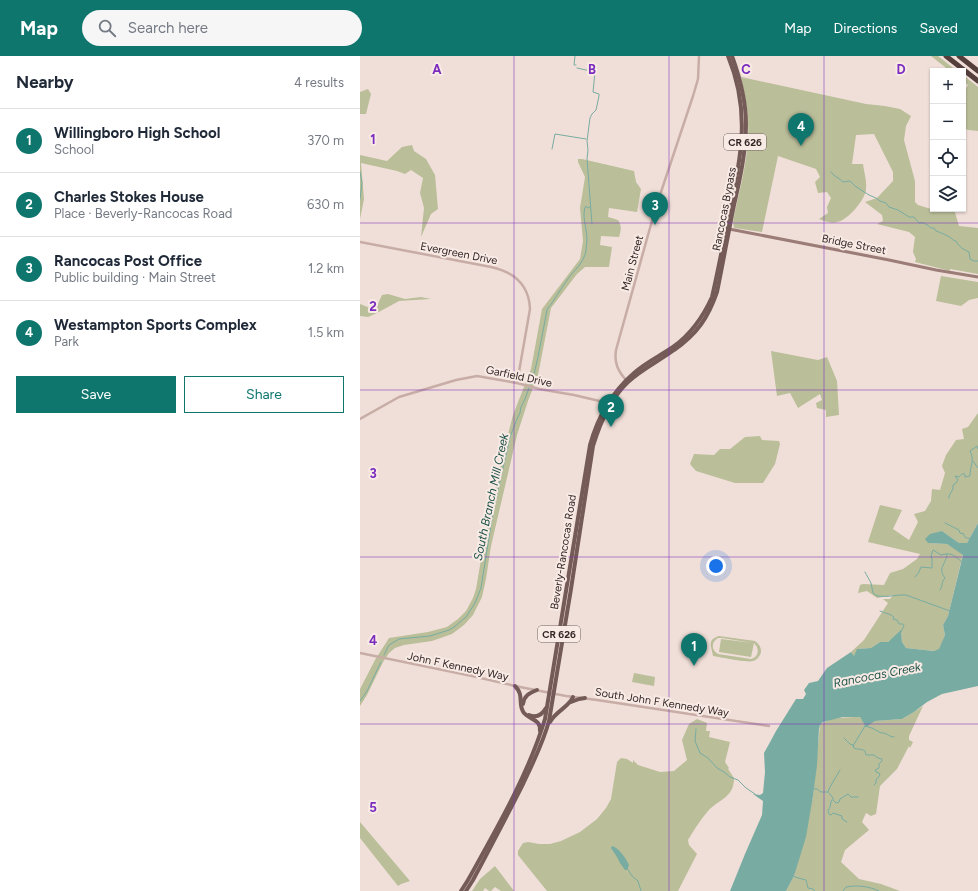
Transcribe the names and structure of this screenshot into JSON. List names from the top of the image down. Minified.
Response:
{"streets":{"main road":["CR 626","Rancocas Bypass","Bridge Street","Beverly-Rancocas Road"],"street":["Evergreen Drive","Main Street","Garfield Drive","John F Kennedy Way","South John F Kennedy Way"]},"crossings":[["Rancocas Bypass","Bridge Street"],["Rancocas Bypass","Beverly-Rancocas Road"],["Evergreen Drive","Garfield Drive"],["Main Street","Beverly-Rancocas Road"],["Garfield Drive","Beverly-Rancocas Road"],["Beverly-Rancocas Road","John F Kennedy Way"],["Beverly-Rancocas Road","South John F Kennedy Way"],["John F Kennedy Way","South John F Kennedy Way"]],"water":["South Branch Mill Creek","Rancocas Creek"],"page":{"header":"Map","search":"Search here","nav":["Map","Directions","Saved"],"heading":["Nearby","4 results"],"map_buttons":["+","−"],"list":[{"mark":"1","name":"Willingboro High School","note":"School","value":"370 m"},{"mark":"2","name":"Charles Stokes House","note":"Place · Beverly-Rancocas Road","value":"630 m"},{"mark":"3","name":"Rancocas Post Office","note":"Public building · Main Street","value":"1.2 km"},{"mark":"4","name":"Westampton Sports Complex","note":"Park","value":"1.5 km"}],"pins":["4","3","2","1"],"buttons":["Save","Share"]},"grid":{"columns":["A","B","C","D"],"rows":["1","2","3","4","5"]}}
